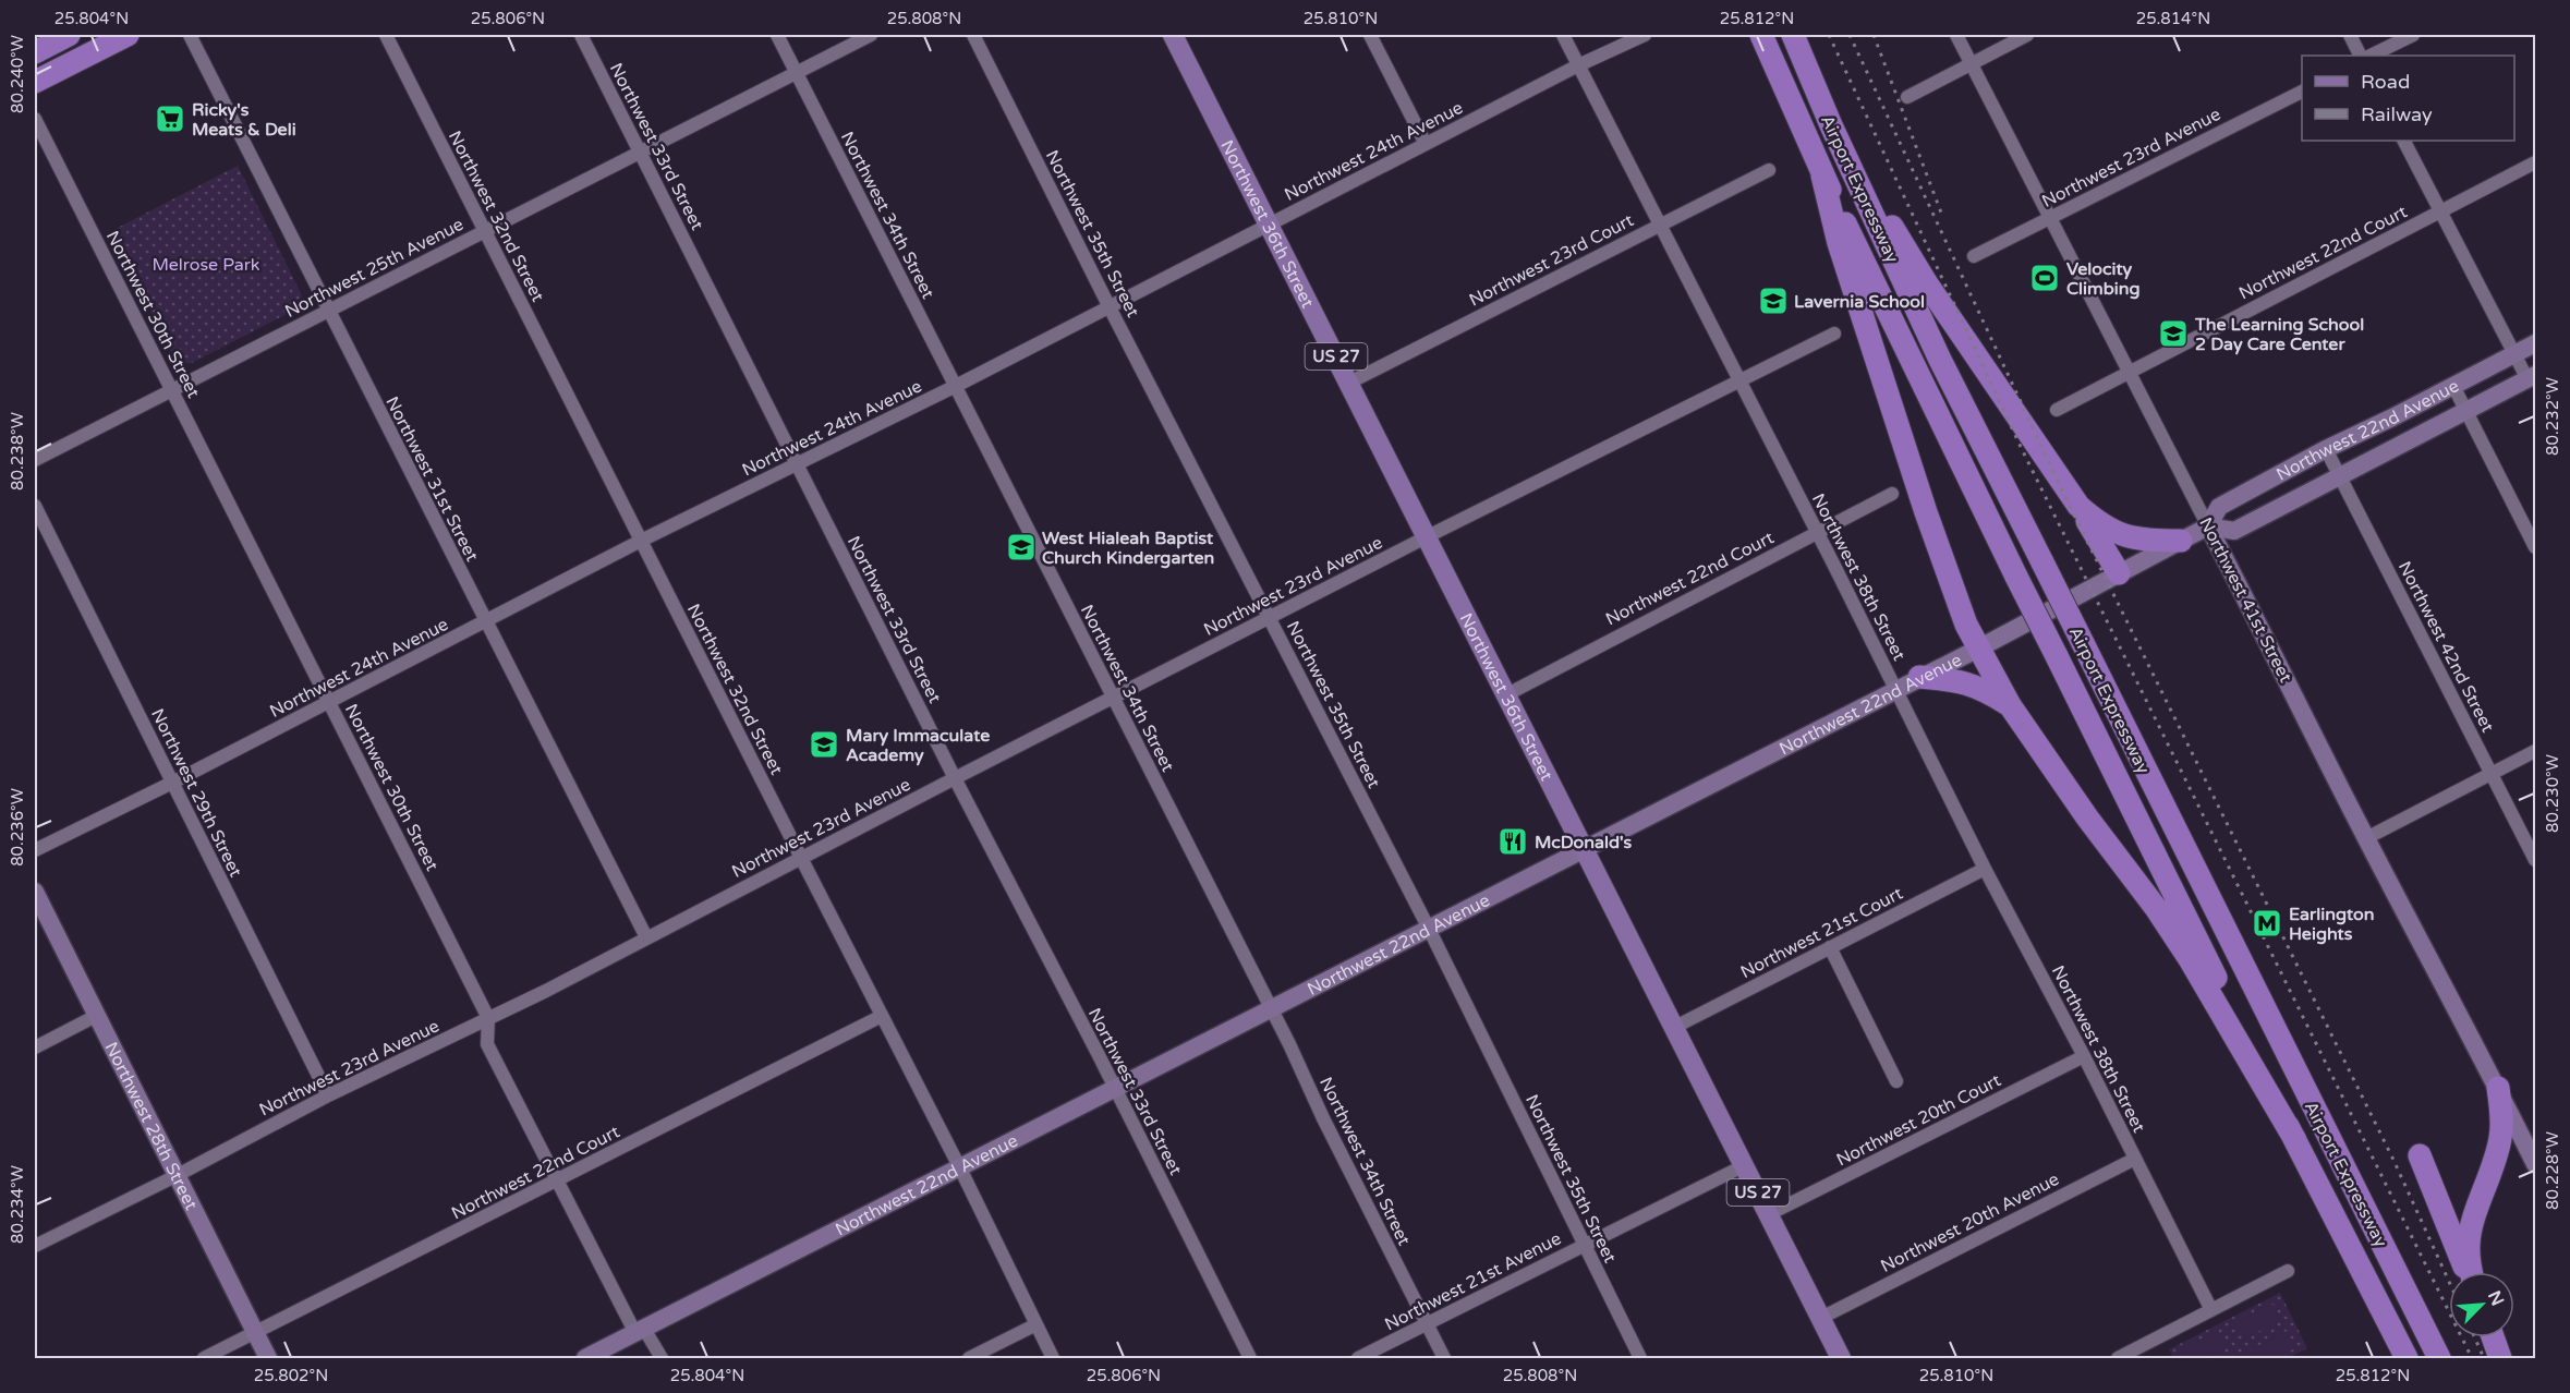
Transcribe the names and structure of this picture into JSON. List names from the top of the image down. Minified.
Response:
{"streets":{"highway":["Airport Expressway"],"main road":["Northwest 36th Street","US 27","Northwest 22nd Avenue","Northwest 41st Street","Northwest 28th Street"],"street":["Northwest 33rd Street","Northwest 24th Avenue","Northwest 23rd Avenue","Northwest 34th Street","Northwest 32nd Street","Northwest 35th Street","Northwest 22nd Court","Northwest 23rd Court","Northwest 25th Avenue","Northwest 30th Street","Northwest 31st Street","Northwest 38th Street","Northwest 42nd Street","Northwest 29th Street","Northwest 21st Court","Northwest 20th Court","Northwest 20th Avenue","Northwest 21st Avenue"]},"crossings":[["Northwest 33rd Street","Northwest 24th Avenue"],["Northwest 33rd Street","Northwest 23rd Avenue"],["Northwest 33rd Street","Northwest 25th Avenue"],["Northwest 33rd Street","Northwest 22nd Avenue"],["Northwest 24th Avenue","Northwest 34th Street"],["Northwest 24th Avenue","Northwest 32nd Street"],["Northwest 24th Avenue","Northwest 36th Street"],["Northwest 24th Avenue","Northwest 35th Street"],["Northwest 24th Avenue","Northwest 30th Street"],["Northwest 24th Avenue","Northwest 31st Street"],["Northwest 24th Avenue","Northwest 38th Street"],["Northwest 24th Avenue","Northwest 29th Street"],["Northwest 23rd Avenue","Northwest 34th Street"],["Northwest 23rd Avenue","Northwest 32nd Street"],["Northwest 23rd Avenue","Northwest 36th Street"],["Northwest 23rd Avenue","Northwest 35th Street"],["Northwest 23rd Avenue","Northwest 30th Street"],["Northwest 23rd Avenue","Northwest 31st Street"],["Northwest 23rd Avenue","Northwest 38th Street"],["Northwest 23rd Avenue","Northwest 41st Street"],["Northwest 23rd Avenue","Northwest 29th Street"],["Northwest 23rd Avenue","Northwest 28th Street"],["Northwest 34th Street","Northwest 25th Avenue"],["Northwest 34th Street","Northwest 22nd Avenue"],["Northwest 34th Street","Northwest 21st Avenue"],["Northwest 32nd Street","Northwest 22nd Court"],["Northwest 32nd Street","Northwest 25th Avenue"],["Northwest 32nd Street","Northwest 22nd Avenue"],["Northwest 36th Street","Northwest 22nd Court"],["Northwest 36th Street","Northwest 23rd Court"],["Northwest 36th Street","Northwest 22nd Avenue"],["Northwest 36th Street","Northwest 21st Court"],["Northwest 36th Street","Northwest 20th Court"],["Northwest 36th Street","Northwest 20th Avenue"],["Northwest 36th Street","Northwest 21st Avenue"],["Northwest 35th Street","Northwest 22nd Avenue"],["Northwest 35th Street","Northwest 21st Avenue"],["Northwest 22nd Court","Northwest 30th Street"],["Northwest 22nd Court","Northwest 38th Street"],["Northwest 22nd Court","Northwest 41st Street"],["Northwest 22nd Court","Northwest 28th Street"],["Northwest 23rd Court","Northwest 38th Street"],["Northwest 25th Avenue","Northwest 30th Street"],["Northwest 25th Avenue","Northwest 31st Street"],["Northwest 30th Street","Northwest 22nd Avenue"],["Northwest 22nd Avenue","Northwest 38th Street"],["Northwest 22nd Avenue","Northwest 41st Street"],["Northwest 22nd Avenue","Northwest 42nd Street"],["Northwest 38th Street","Northwest 21st Court"],["Northwest 38th Street","Northwest 20th Court"],["Northwest 38th Street","Northwest 20th Avenue"]],"parks":["Melrose Park"],"places":{"supermarket":["Ricky's Meats & Deli"],"sports":["Velocity Climbing"],"school or university":["Lavernia School","The Learning School 2 Day Care Center","West Hialeah Baptist Church Kindergarten","Mary Immaculate Academy"],"restaurant":["McDonald's"],"metro station":["Earlington Heights"]},"legend":["Road","Railway"],"north":"top right","coordinates":["25.804°N","25.806°N","25.808°N","25.810°N","25.812°N","25.814°N","80.240°W","80.232°W","80.238°W","80.230°W","80.236°W","80.228°W","80.234°W","25.802°N"]}
